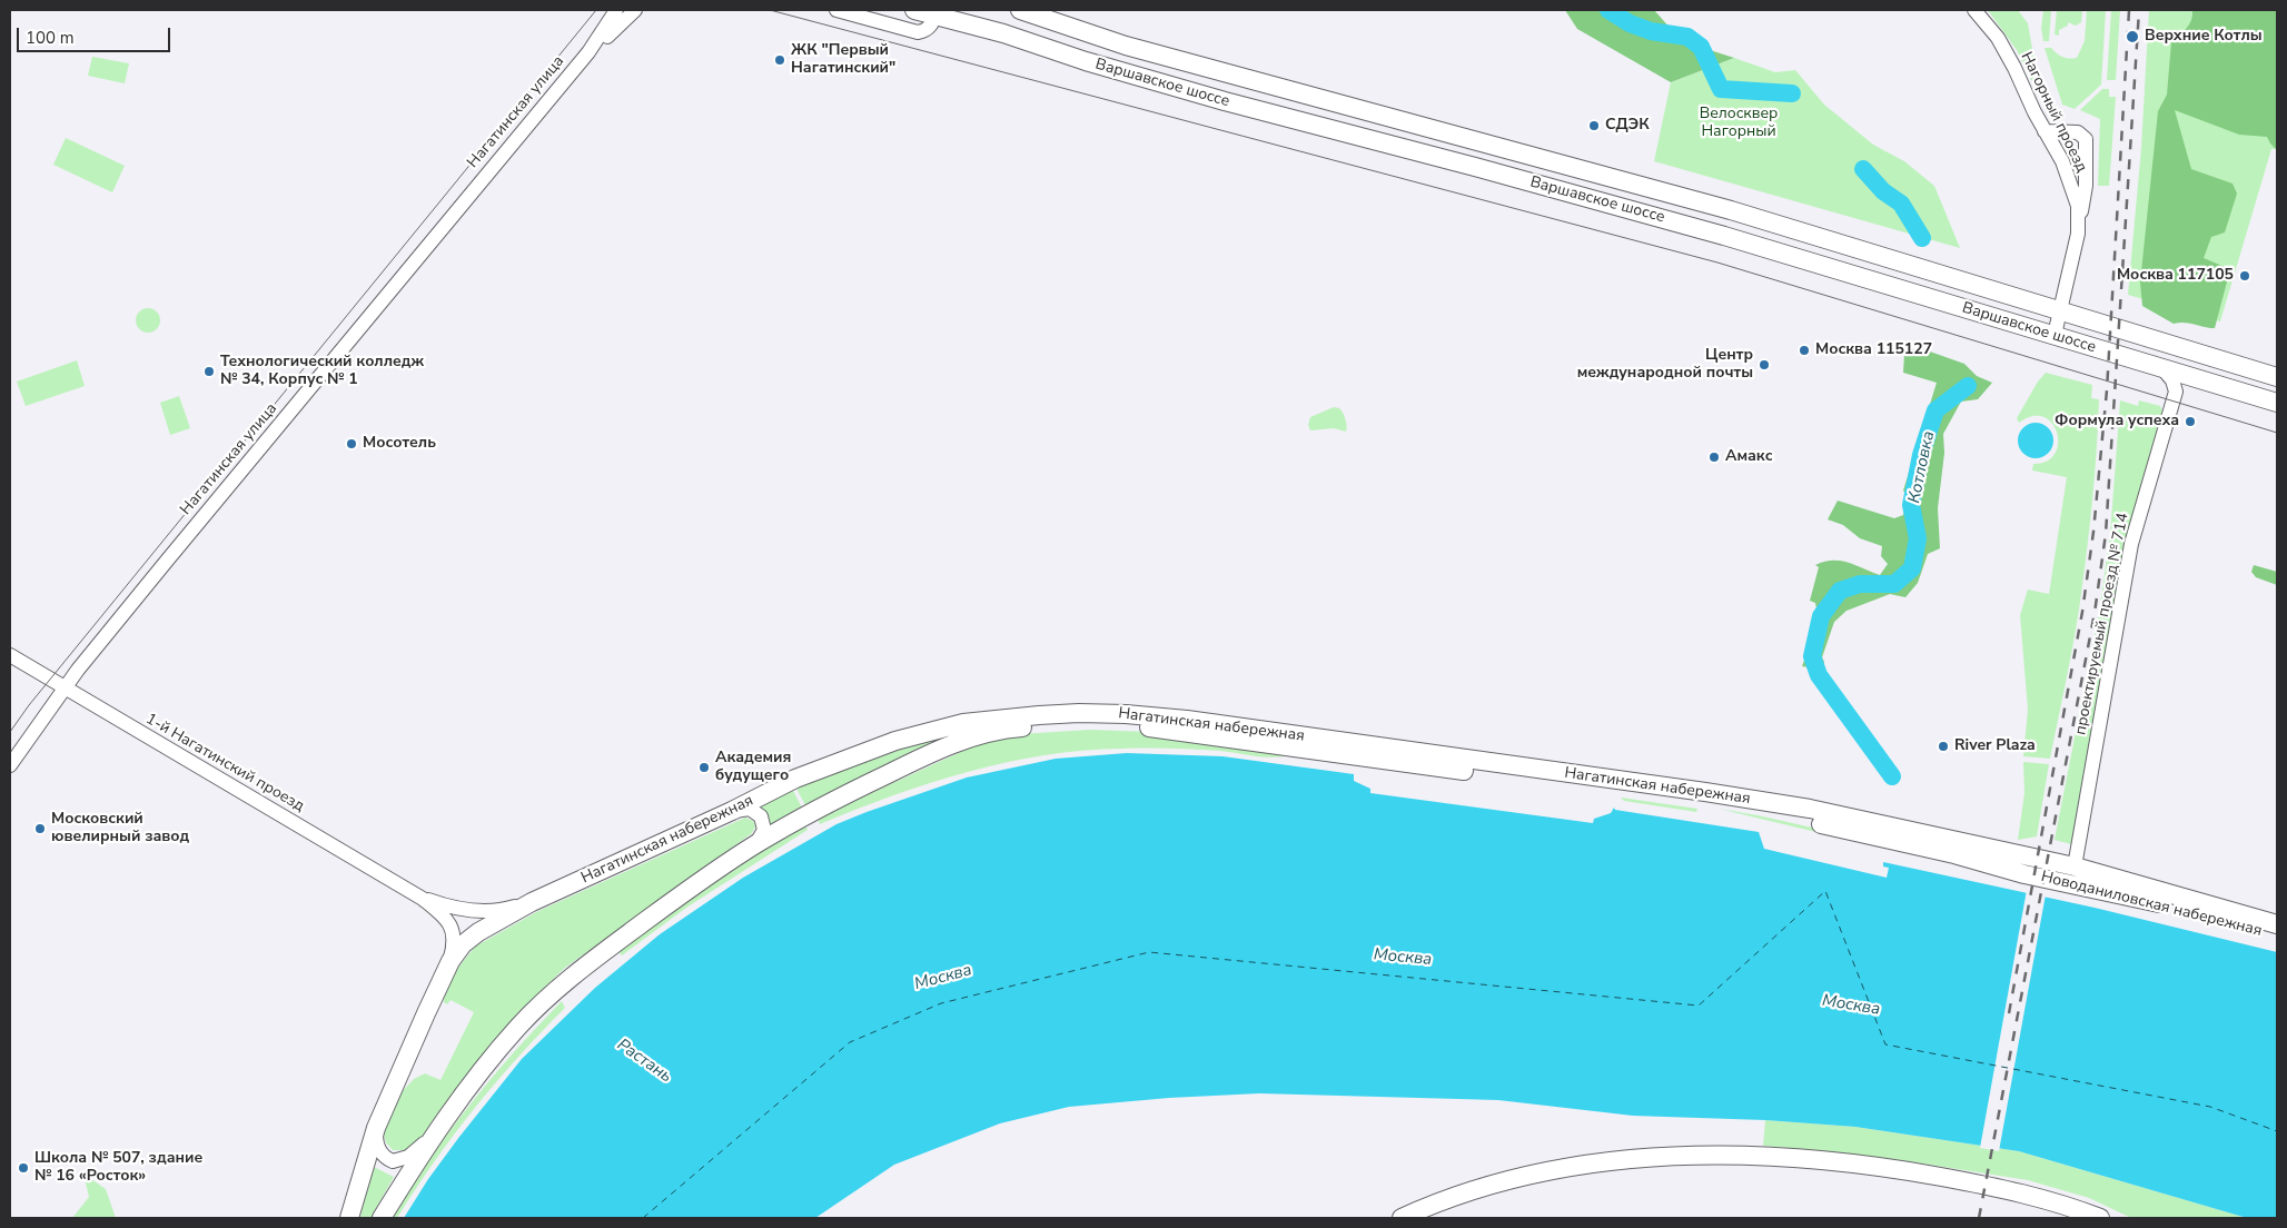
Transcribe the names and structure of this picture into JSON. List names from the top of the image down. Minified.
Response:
{"streets":{"main road":["Варшавское шоссе","Нагатинская набережная","Новоданиловская набережная"],"street":["Нагатинская улица","Нагорный проезд","проектируемый проезд № 714","1-й Нагатинский проезд"]},"crossings":[["Варшавское шоссе","Нагорный проезд"],["Нагатинская улица","1-й Нагатинский проезд"],["проектируемый проезд № 714","Новоданиловская набережная"],["Нагатинская набережная","Новоданиловская набережная"]],"water":["Котловка","Москва","Растань"],"parks":["Велосквер Нагорный"],"places":["Верхние Котлы","ЖК \"Первый Нагатинский\"","СДЭК","Москва 117105","Москва 115127","Центр международной почты","Технологический колледж № 34, Корпус № 1","Формула успеха","Мосотель","Амакс","River Plaza","Академия будущего","Московский ювелирный завод","Школа № 507, здание № 16 «Росток»"],"scale_bar":"100 m"}
